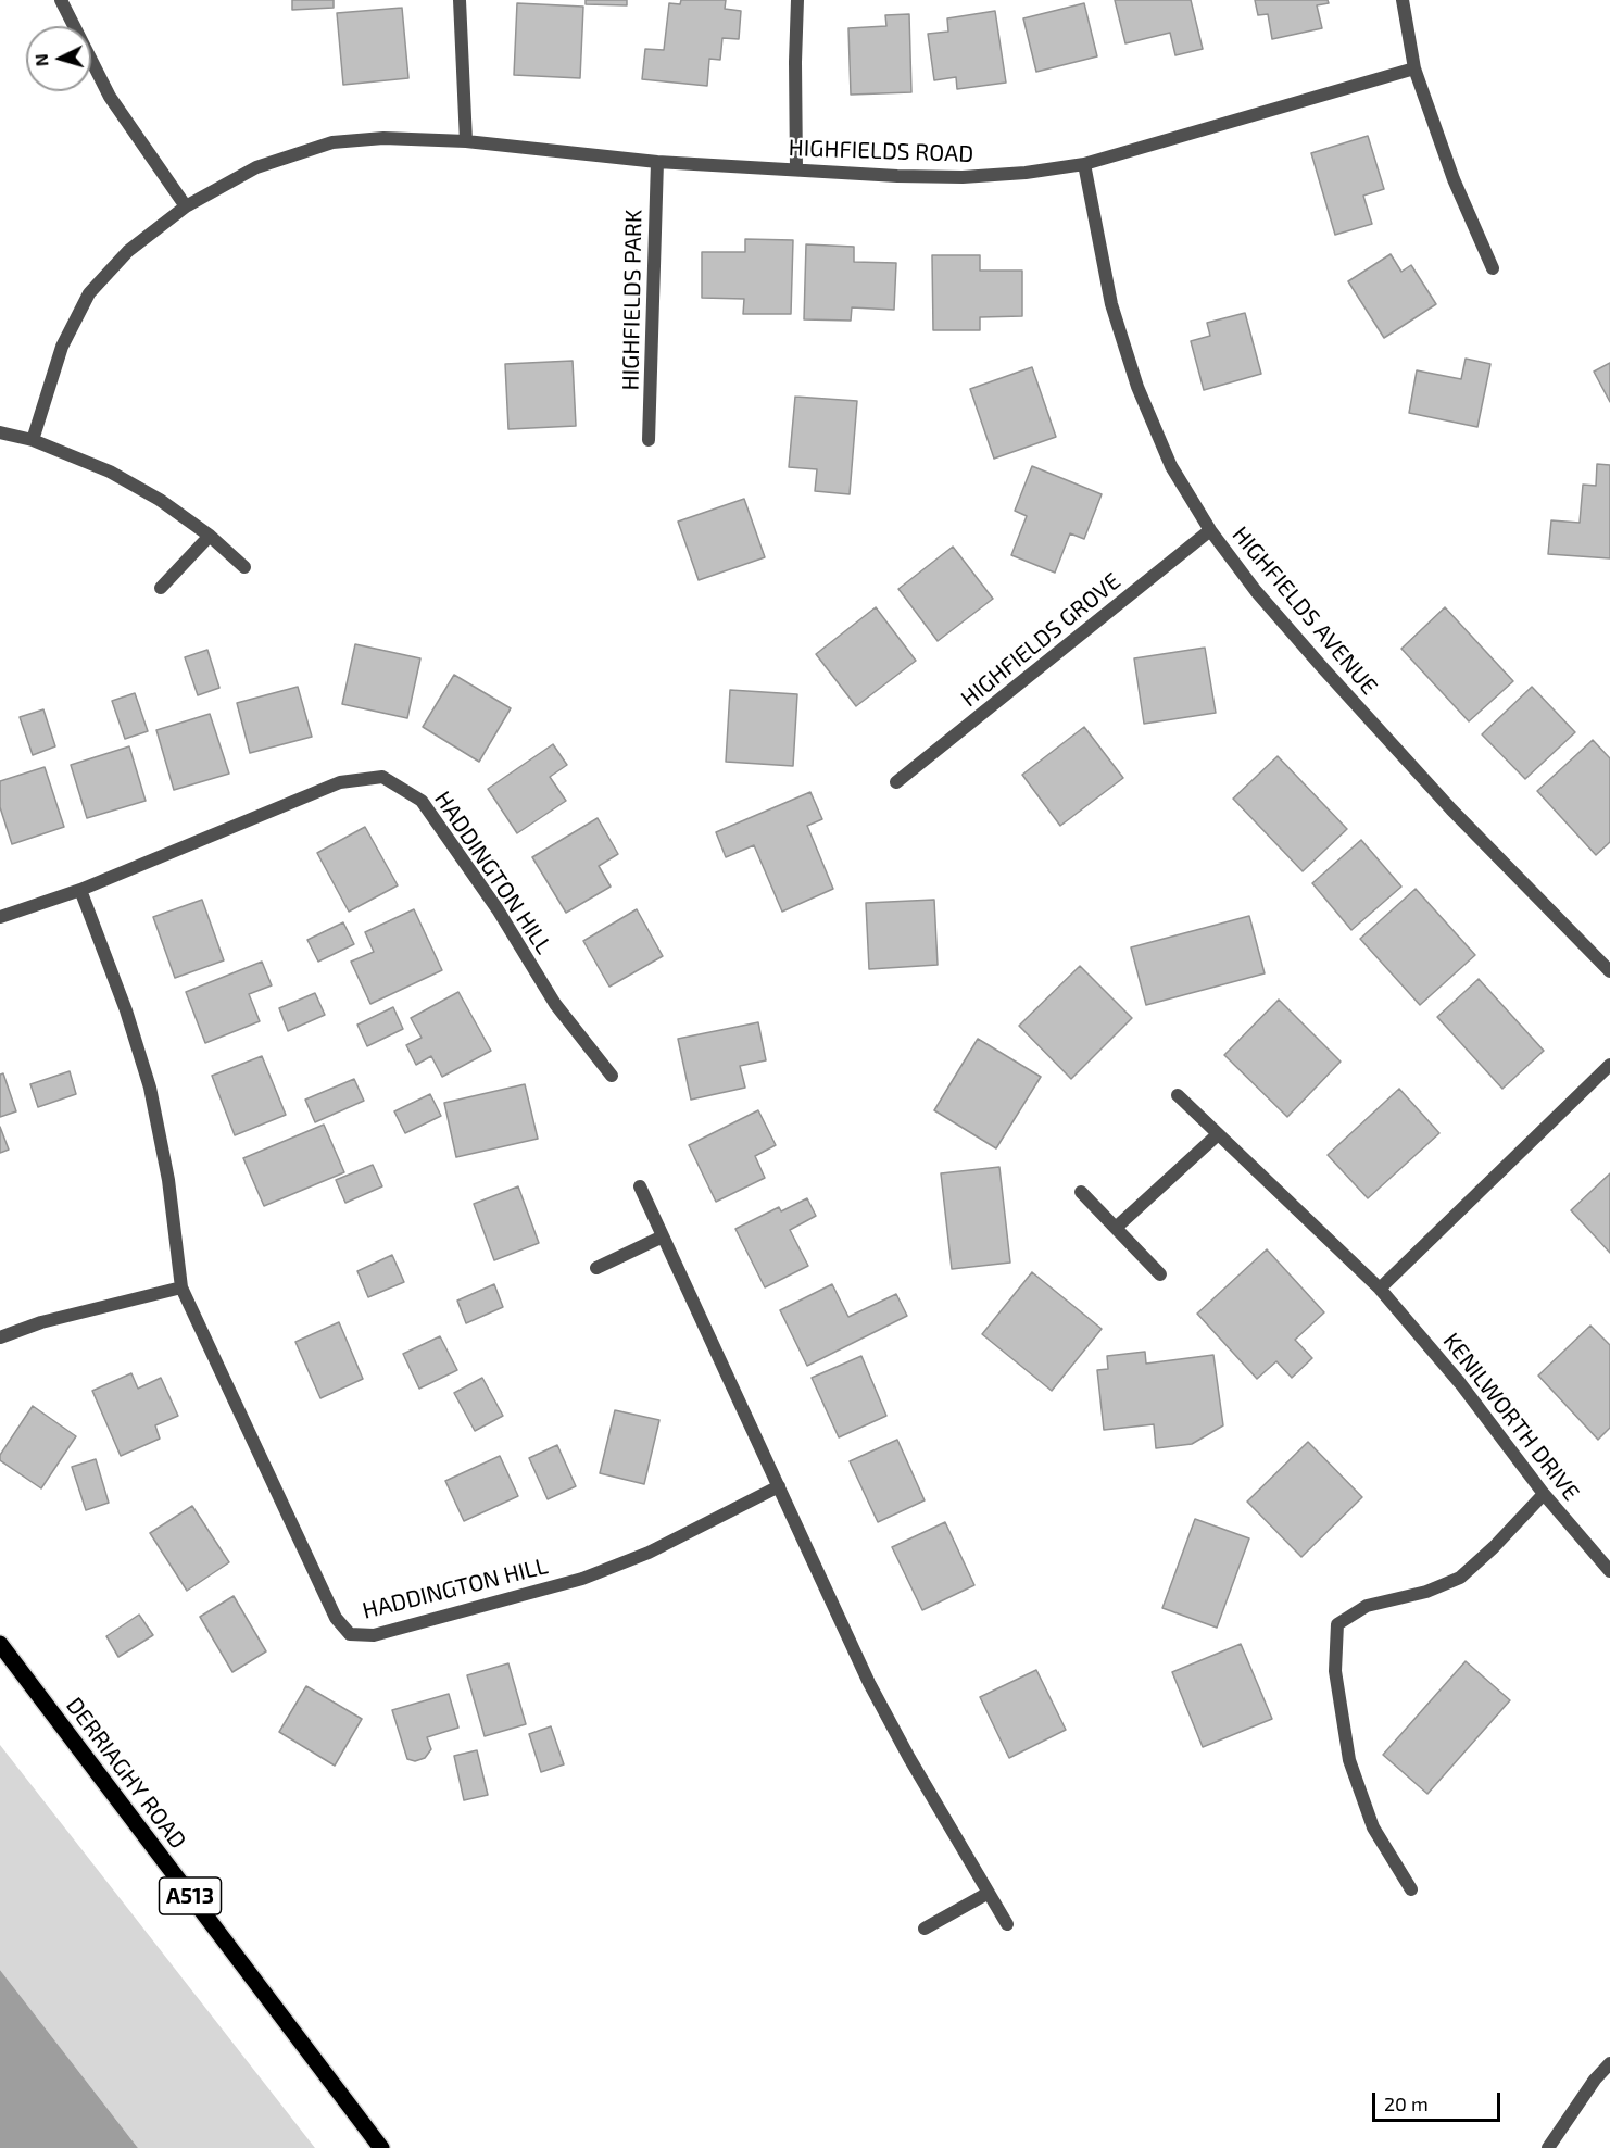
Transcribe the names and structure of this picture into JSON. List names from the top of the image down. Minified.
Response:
{"streets":{"main road":["DERRIAGHY ROAD","A513"],"street":["HIGHFIELDS ROAD","HIGHFIELDS PARK","HIGHFIELDS AVENUE","HIGHFIELDS GROVE","HADDINGTON HILL","KENILWORTH DRIVE"]},"crossings":[["HIGHFIELDS ROAD","HIGHFIELDS PARK"],["HIGHFIELDS ROAD","HIGHFIELDS AVENUE"],["HIGHFIELDS AVENUE","HIGHFIELDS GROVE"]],"scale_bar":"20 m","north":"left"}
